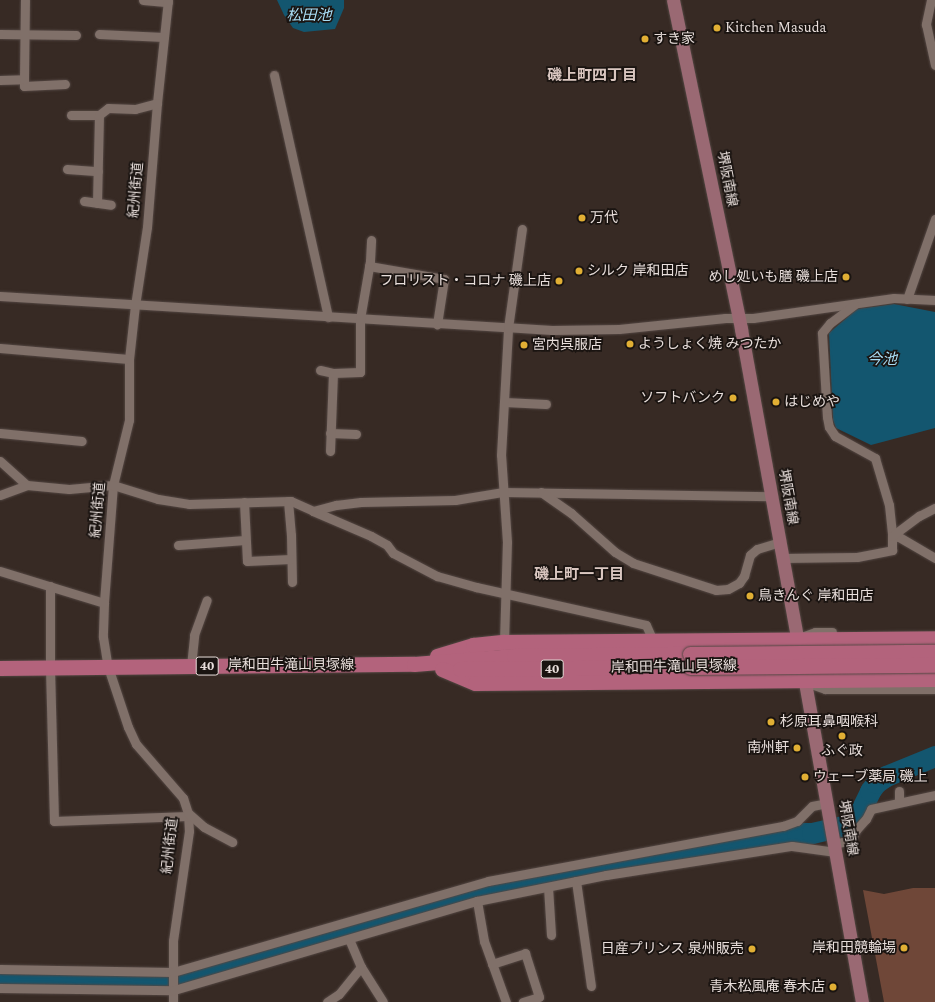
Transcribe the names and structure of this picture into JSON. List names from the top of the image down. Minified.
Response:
{"streets":{"main road":["堺阪南線","岸和田牛滝山貝塚線","40"],"street":["紀州街道"]},"crossings":[["紀州街道","岸和田牛滝山貝塚線"]],"districts":["磯上町四丁目","磯上町一丁目"],"water":["松田池","今池"],"places":["Kitchen Masuda","すき家","万代","シルク 岸和田店","めし処いも膳 磯上店","フロリスト・コロナ 磯上店","ようしょく焼 みつたか","宮内呉服店","ソフトバンク","はじめや","鳥きんぐ 岸和田店","杉原耳鼻咽喉科","ふぐ政","南州軒","ウェーブ薬局 磯上","岸和田競輪場","日産プリンス 泉州販売","青木松風庵 春木店"]}
